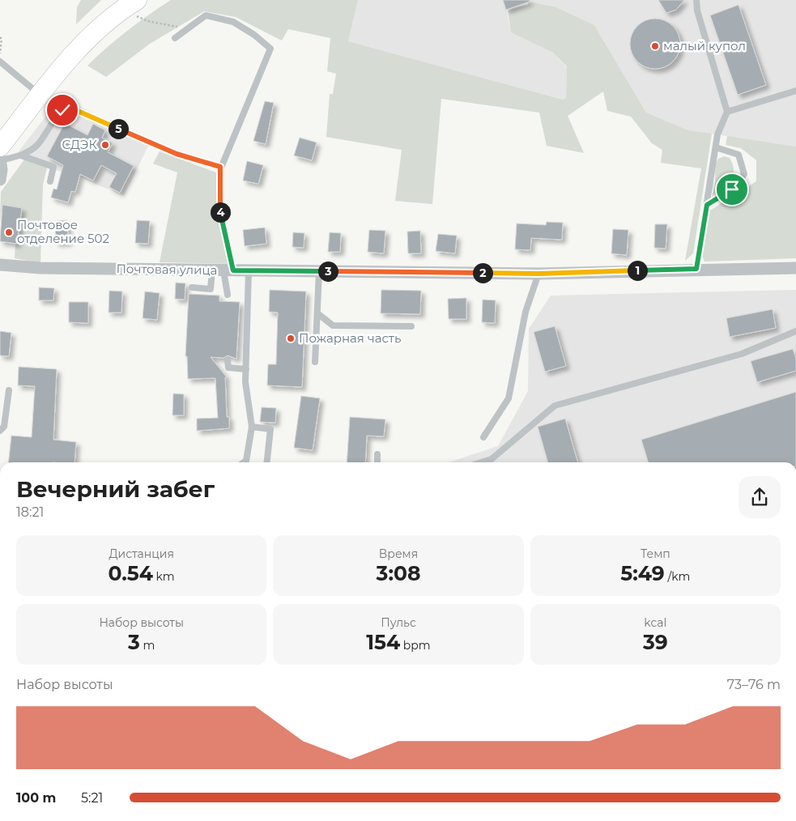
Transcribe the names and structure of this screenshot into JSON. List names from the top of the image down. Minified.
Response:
{"streets":{"street":["Почтовая улица"]},"places":["малый купол","СДЭК","Почтовое отделение 502","Пожарная часть"],"page":{"pins":["5","4","1","3","2"],"heading":["Вечерний забег","18:21"],"stats":[["Дистанция","0.54 km"],["Время","3:08"],["Темп","5:49 /km"],["Набор высоты","3 m"],["Пульс","154 bpm"],["kcal","39"]],"chart":["Набор высоты","73–76 m"],"list":[{"name":"100 m","note":"5:21"}]}}
